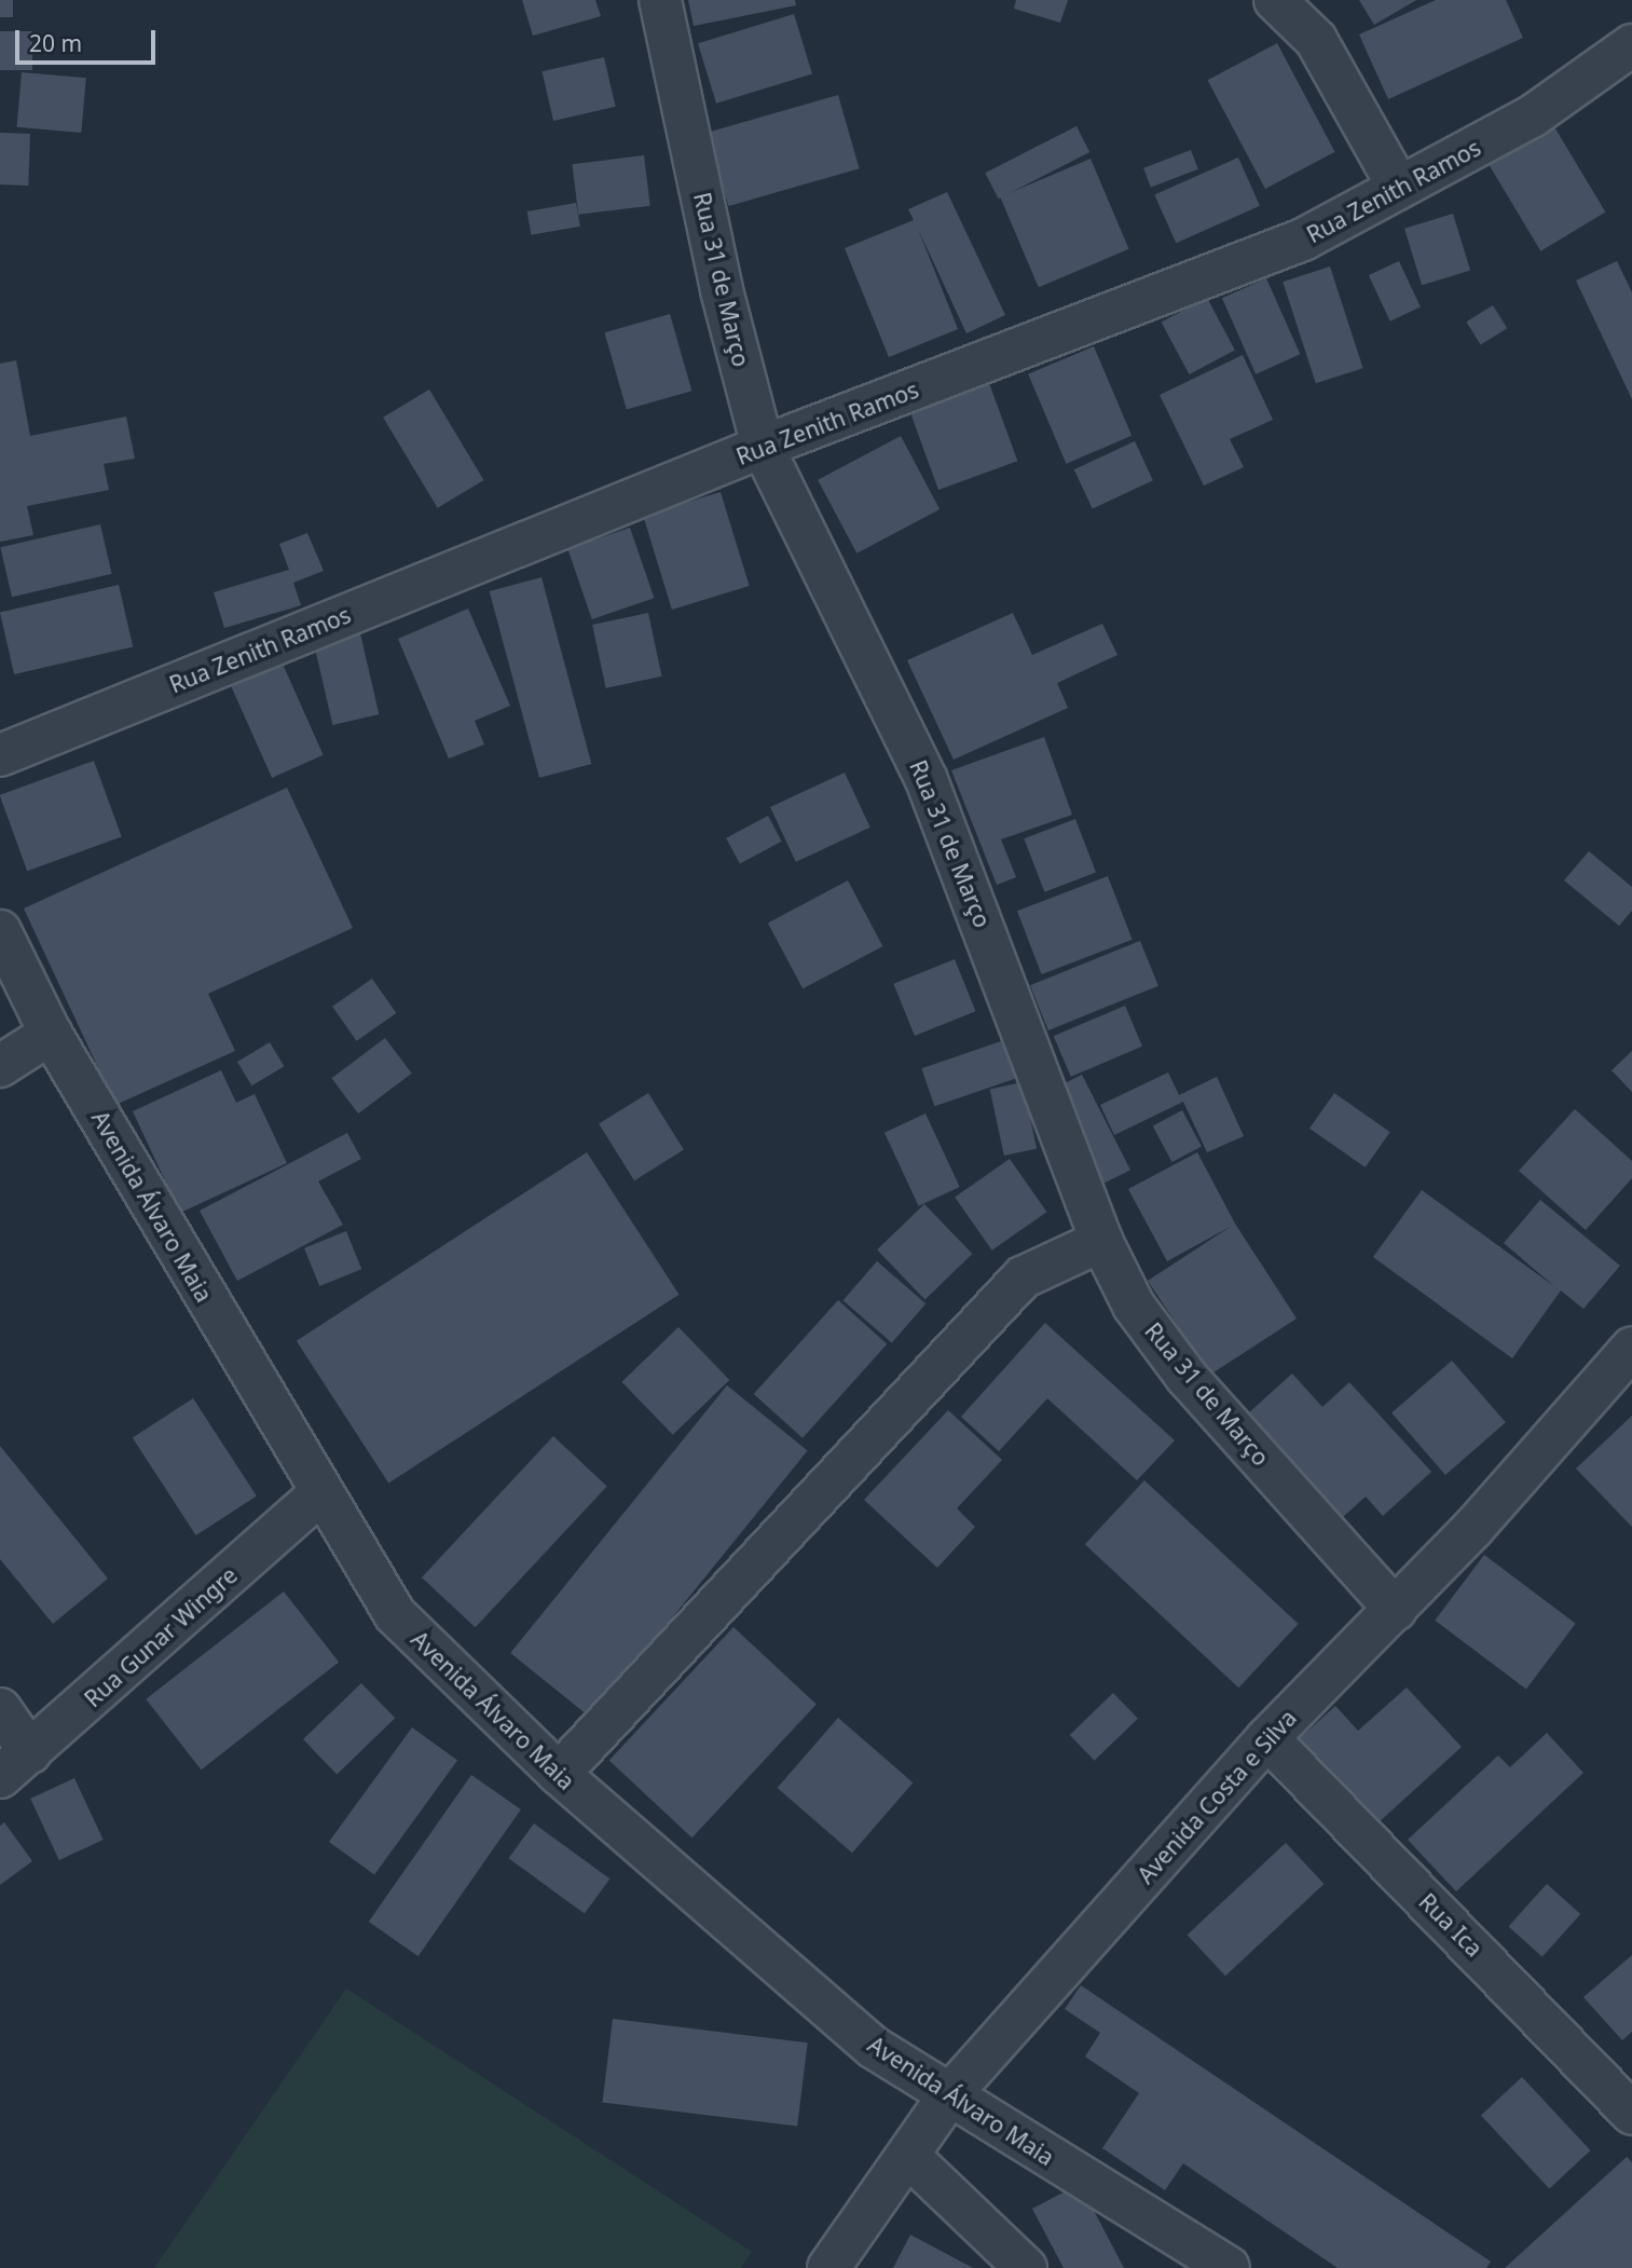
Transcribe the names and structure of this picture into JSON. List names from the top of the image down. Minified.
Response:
{"streets":{"street":["Rua Zenith Ramos","Rua 31 de Março","Avenida Álvaro Maia","Rua Gunar Wingre","Avenida Costa e Silva","Rua Ica"]},"crossings":[["Rua Zenith Ramos","Rua 31 de Março"],["Rua 31 de Março","Avenida Costa e Silva"],["Avenida Álvaro Maia","Rua Gunar Wingre"],["Avenida Álvaro Maia","Avenida Costa e Silva"],["Avenida Costa e Silva","Rua Ica"]],"scale_bar":"20 m"}
